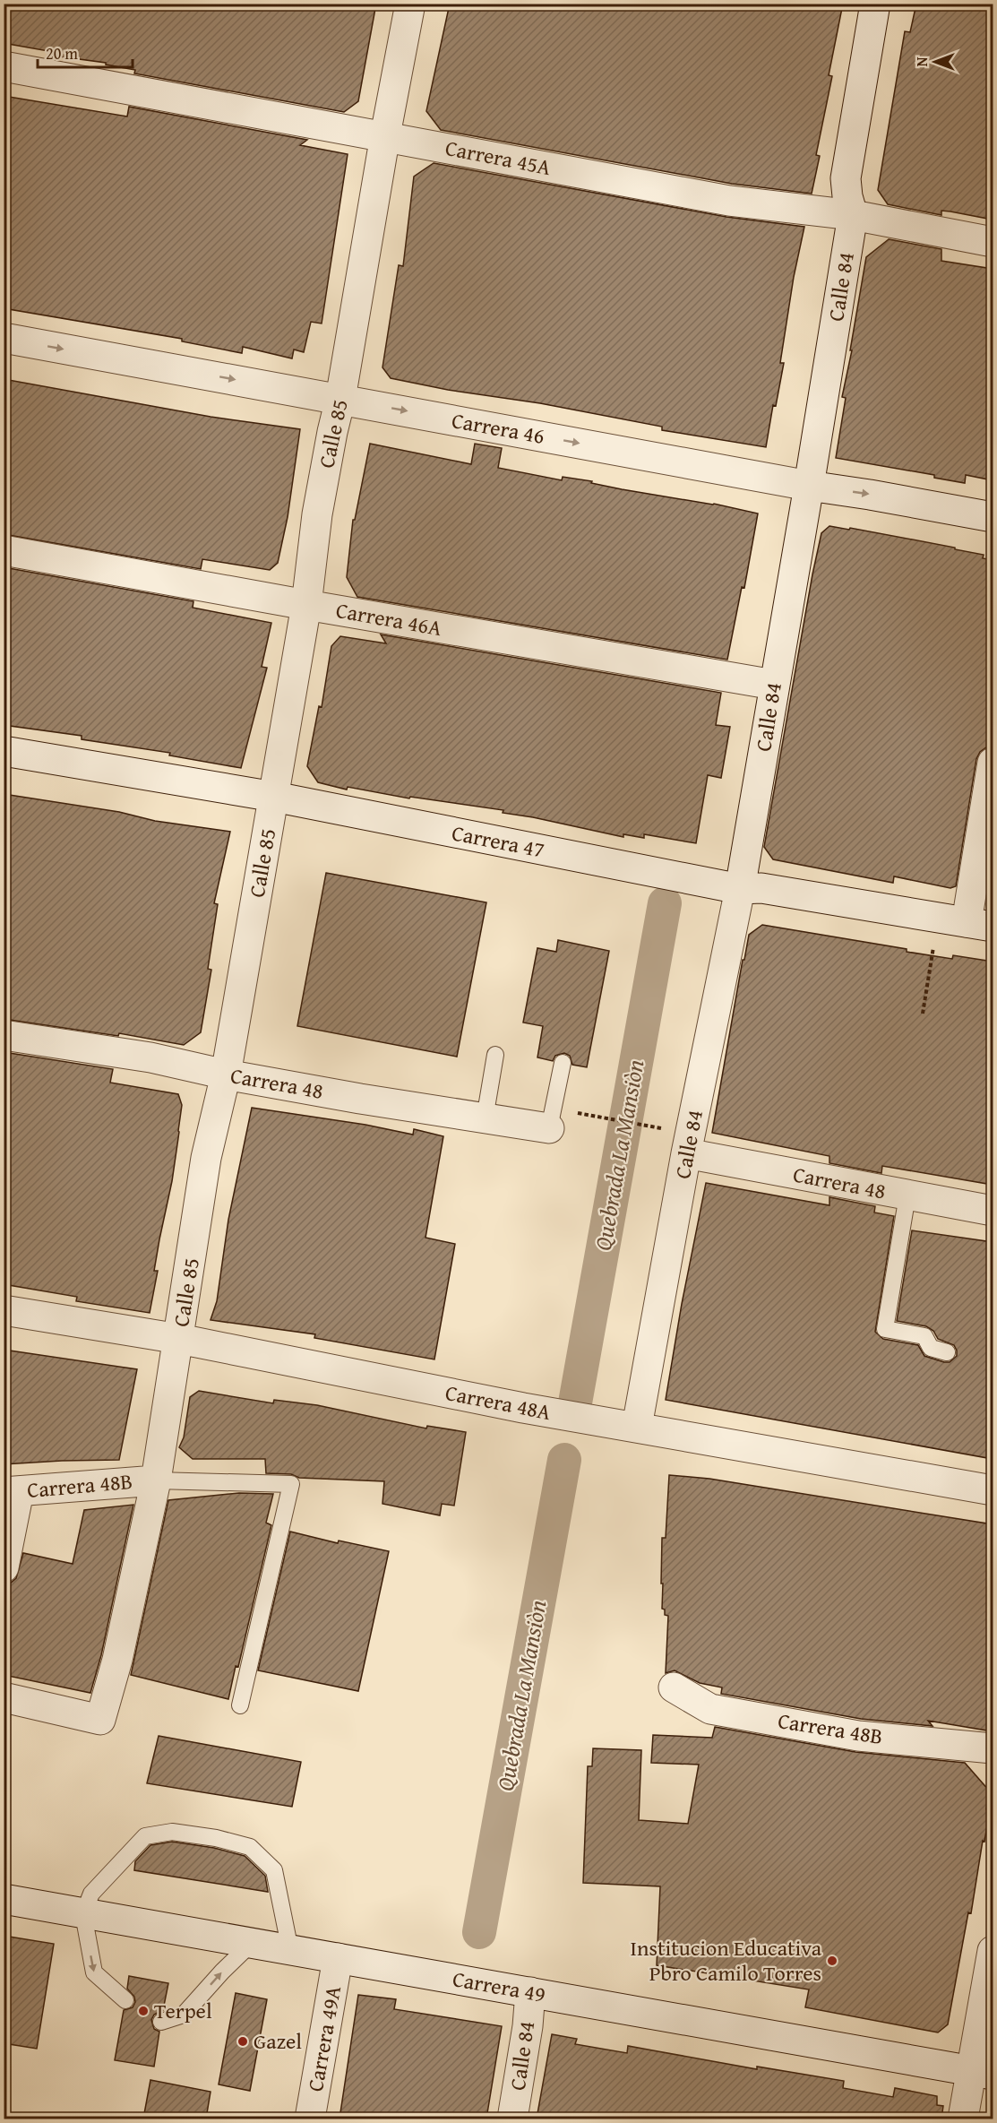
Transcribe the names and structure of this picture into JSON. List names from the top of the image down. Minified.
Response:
{"streets":{"street":["Carrera 45A","Calle 84","Carrera 46","Calle 85","Carrera 46A","Carrera 47","Carrera 48","Carrera 48A","Carrera 48B","Carrera 49","Carrera 49A"]},"crossings":[["Carrera 45A","Calle 84"],["Carrera 45A","Calle 85"],["Calle 84","Carrera 46"],["Calle 84","Carrera 46A"],["Calle 84","Carrera 47"],["Calle 84","Carrera 48"],["Calle 84","Carrera 48A"],["Calle 84","Carrera 49"],["Carrera 46","Calle 85"],["Calle 85","Carrera 46A"],["Calle 85","Carrera 47"],["Calle 85","Carrera 48"],["Calle 85","Carrera 48A"],["Calle 85","Carrera 48B"],["Carrera 49","Carrera 49A"]],"one_way":["Carrera 46"],"water":["Quebrada La Mansiòn"],"places":["Institucion Educativa Pbro Camilo Torres","Terpel","Gazel"],"scale_bar":"20 m","north":"left"}
